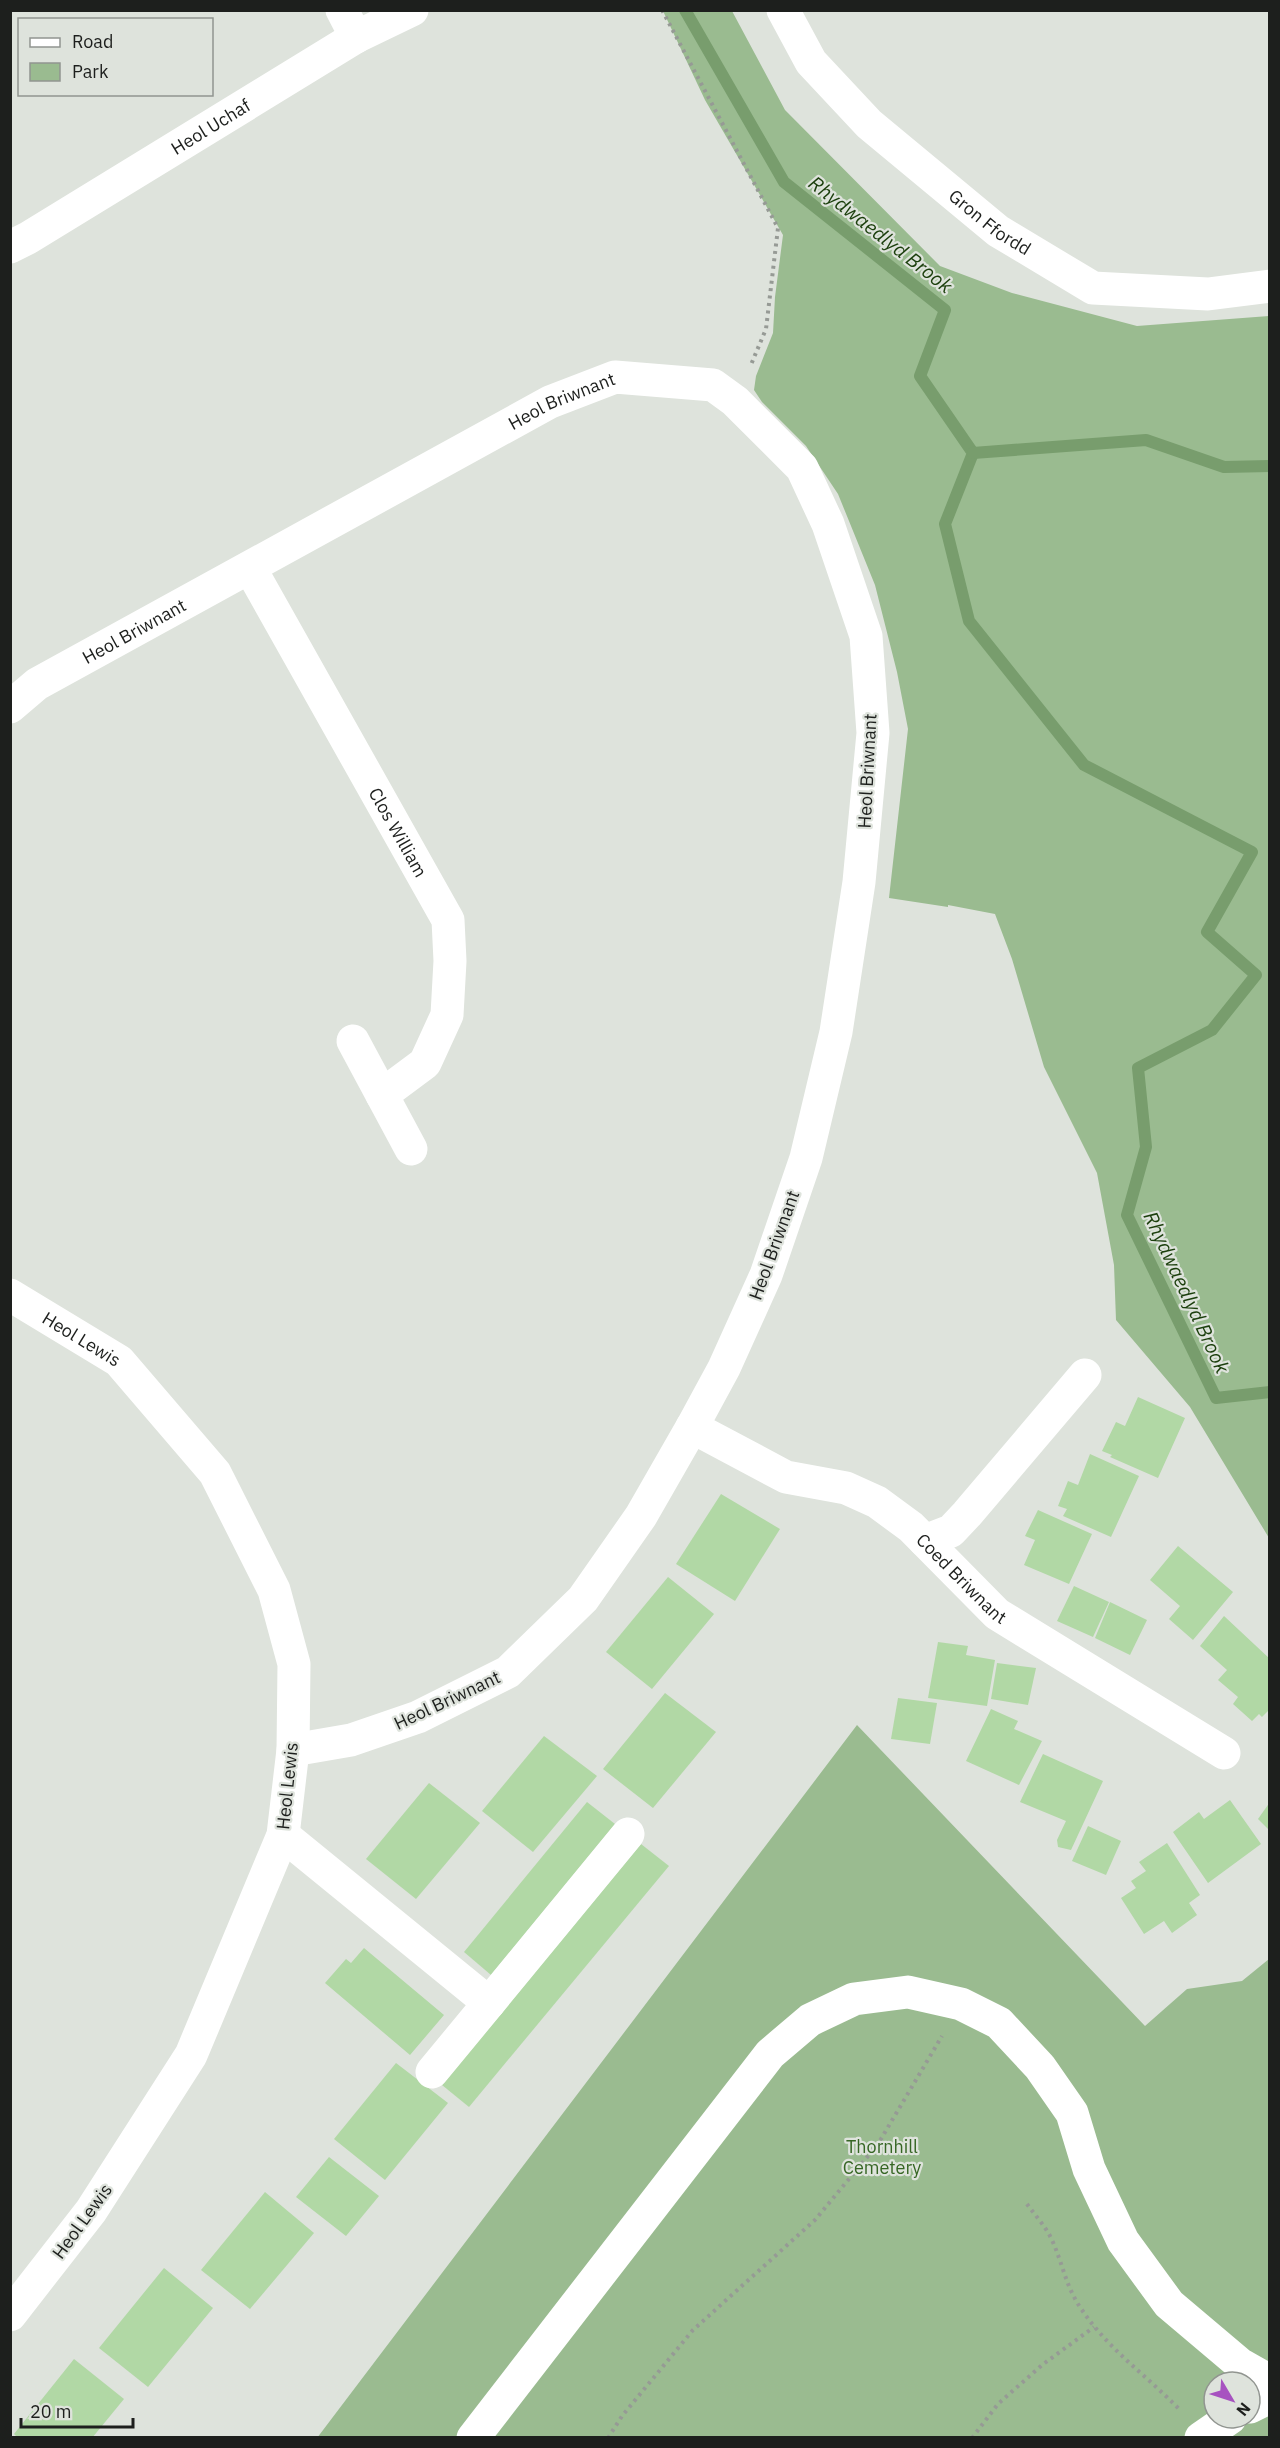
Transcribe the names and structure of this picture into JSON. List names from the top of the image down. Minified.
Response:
{"streets":{"street":["Heol Uchaf","Gron Ffordd","Heol Briwnant","Clos William","Heol Lewis","Coed Briwnant"]},"crossings":[["Heol Briwnant","Clos William"],["Heol Briwnant","Heol Lewis"],["Heol Briwnant","Coed Briwnant"]],"water":["Rhydwaedlyd Brook"],"parks":["Thornhill Cemetery"],"legend":["Road","Park"],"scale_bar":"20 m","north":"bottom right"}
